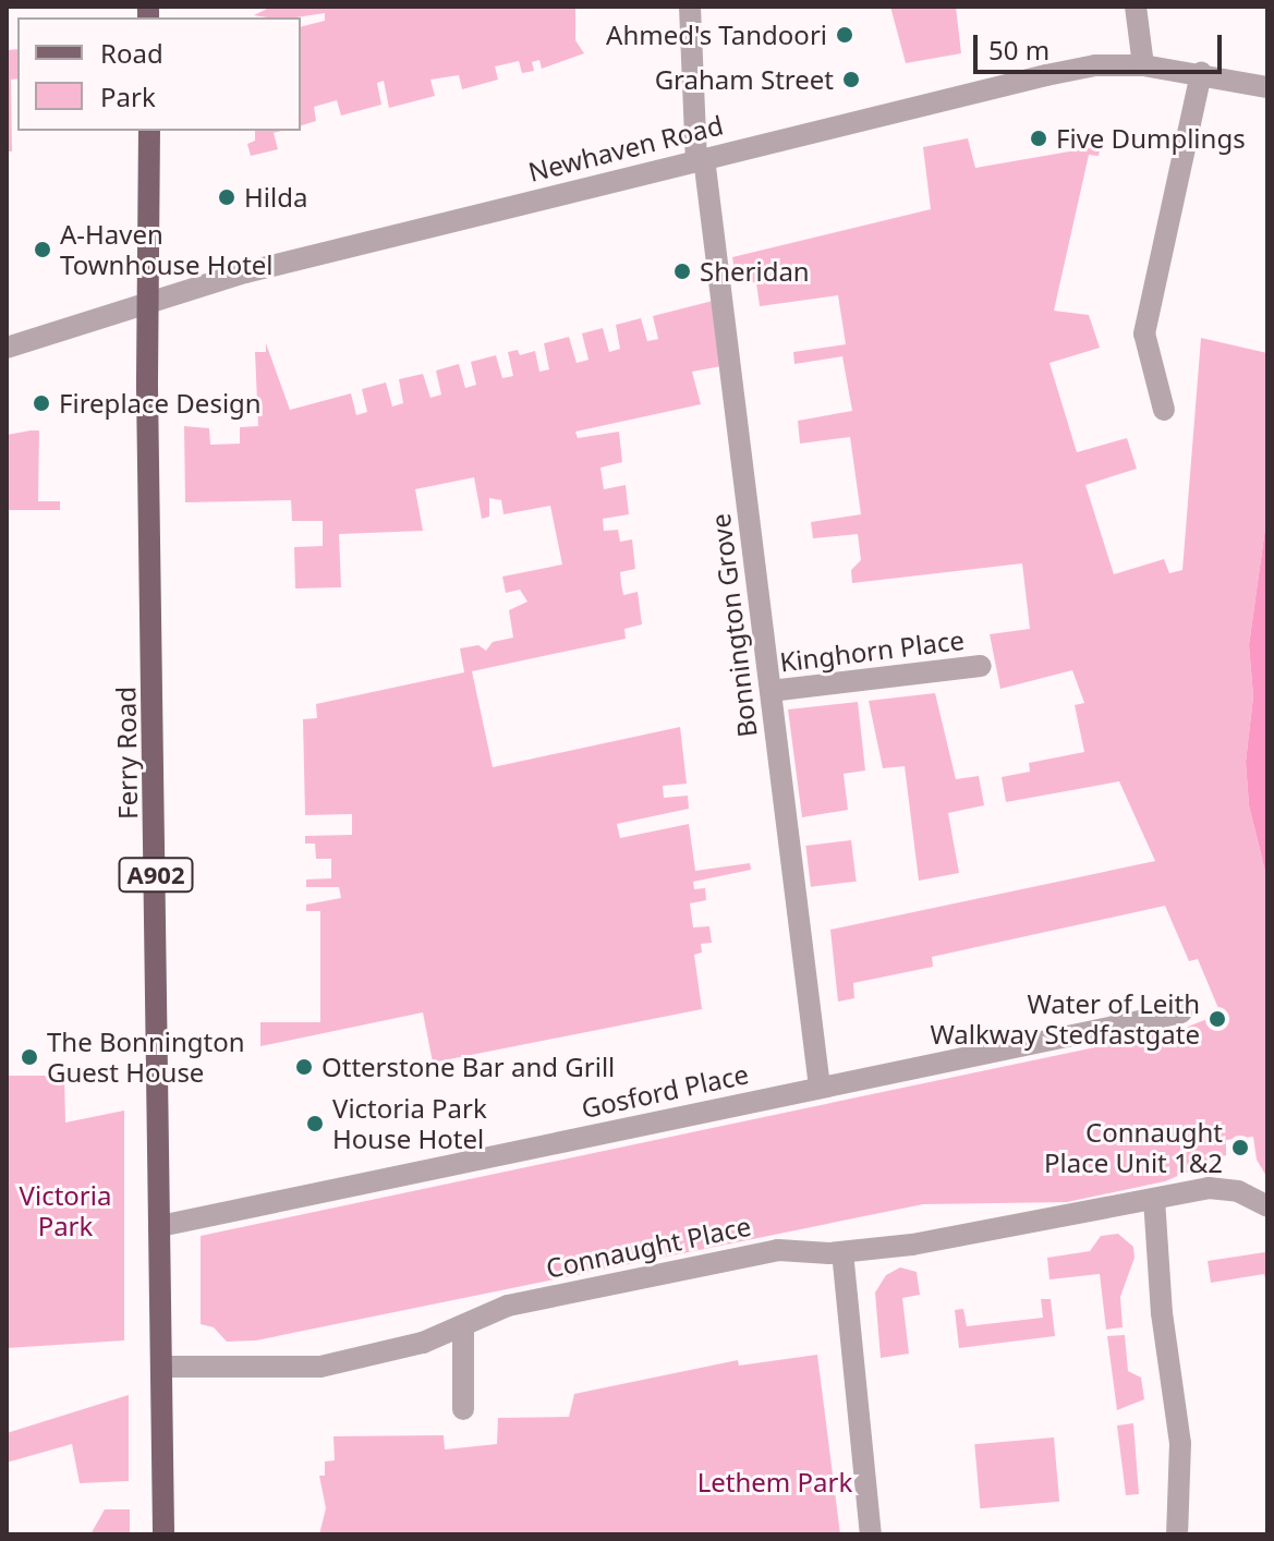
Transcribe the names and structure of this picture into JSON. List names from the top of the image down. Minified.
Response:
{"streets":{"main road":["Ferry Road","A902"],"street":["Newhaven Road","Bonnington Grove","Kinghorn Place","Gosford Place","Connaught Place"]},"crossings":[["Newhaven Road","Bonnington Grove"],["Newhaven Road","Ferry Road"],["Bonnington Grove","Kinghorn Place"],["Bonnington Grove","Gosford Place"],["Ferry Road","Gosford Place"],["Ferry Road","Connaught Place"]],"parks":["Victoria Park","Lethem Park"],"places":["Ahmed's Tandoori","Graham Street","Five Dumplings","Hilda","A-Haven Townhouse Hotel","Sheridan","Fireplace Design","Water of Leith Walkway Stedfastgate","The Bonnington Guest House","Otterstone Bar and Grill","Victoria Park House Hotel","Connaught Place Unit 1&2"],"legend":["Road","Park"],"scale_bar":"50 m"}
